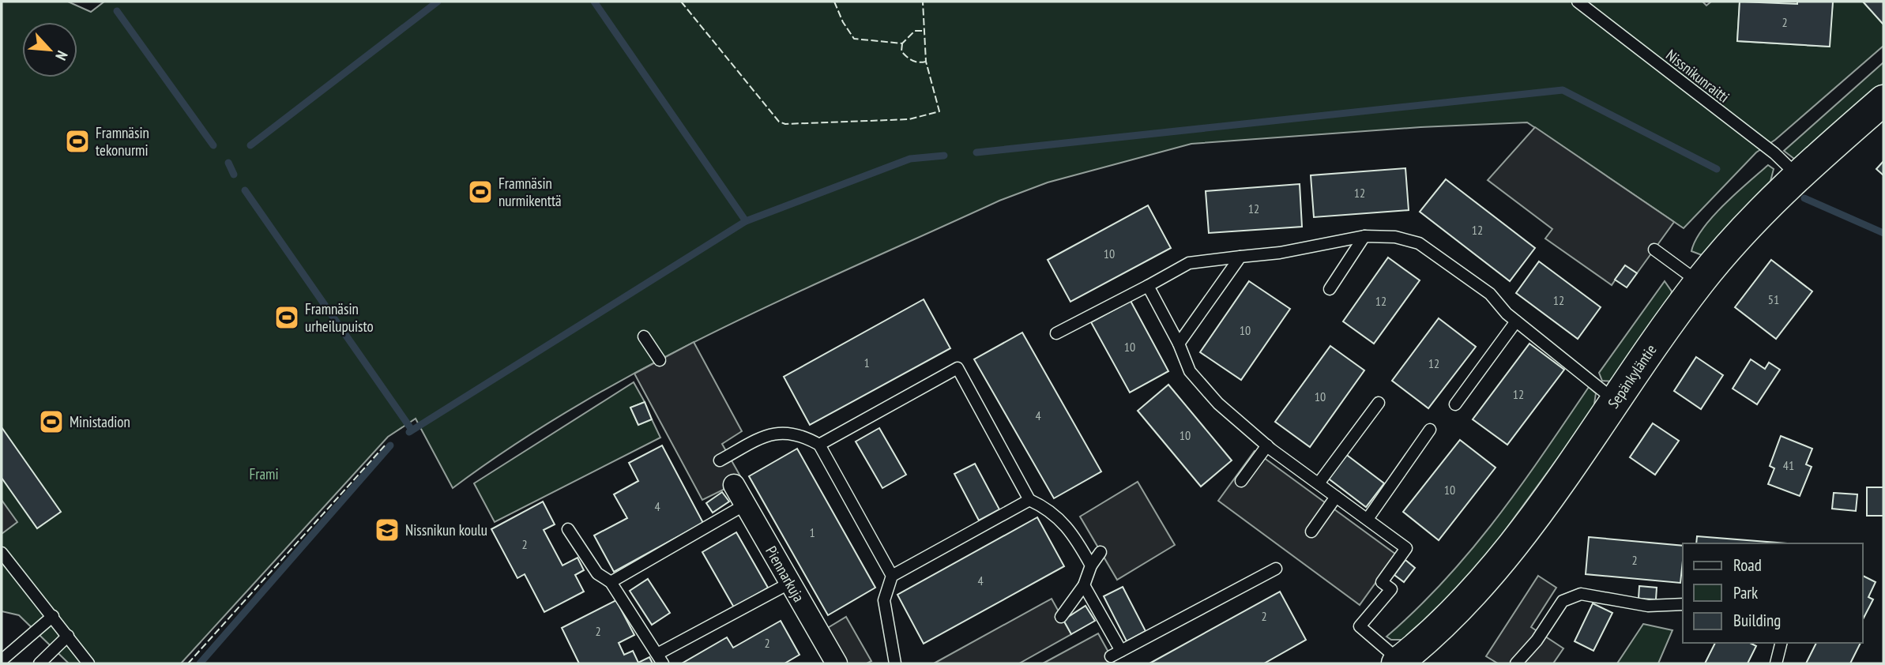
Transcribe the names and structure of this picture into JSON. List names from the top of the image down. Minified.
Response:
{"streets":{"street":["Sepänkyläntie","Piennarkuja"],"lane":["Nissnikunraitti"]},"crossings":[["Nissnikunraitti","Sepänkyläntie"]],"parks":["Frami"],"places":{"sports":["Framnäsin tekonurmi","Framnäsin nurmikenttä","Framnäsin urheilupuisto","Ministadion"],"school or university":["Nissnikun koulu"]},"house_numbers":["2","12","12","12","10","51","12","12","10","10","1","12","12","10","4","10","41","10","4","1","2","2","4","2","2","2"],"legend":["Road","Park","Building"],"north":"bottom right"}
